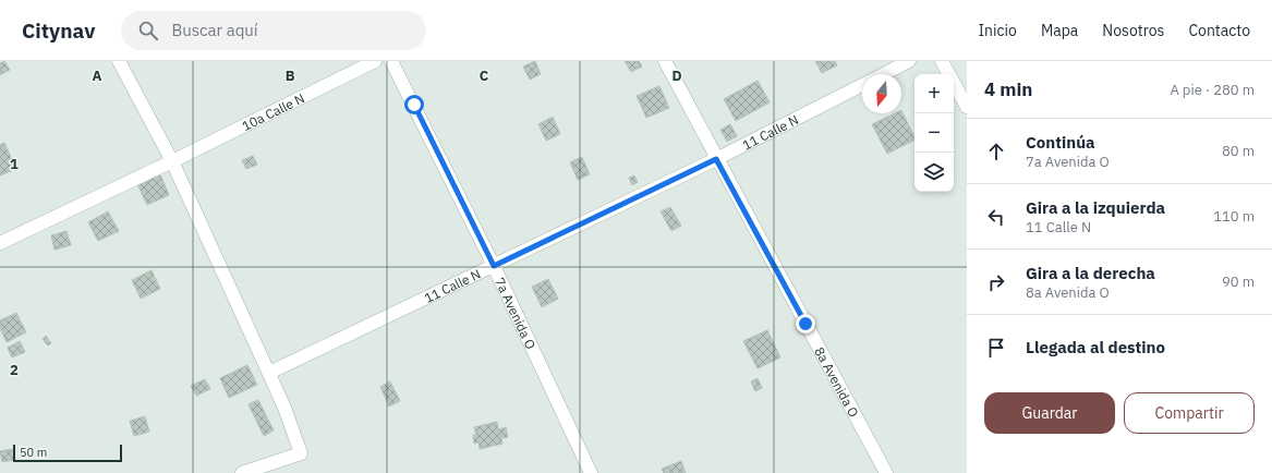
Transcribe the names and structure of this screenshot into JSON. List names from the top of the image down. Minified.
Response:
{"streets":{"street":["10a Calle N","11 Calle N","7a Avenida O","8a Avenida O"]},"crossings":[["11 Calle N","7a Avenida O"],["11 Calle N","8a Avenida O"]],"scale_bar":"50 m","north":"bottom","page":{"header":"Citynav","search":"Buscar aquí","nav":["Inicio","Mapa","Nosotros","Contacto"],"heading":["4 min","A pie · 280 m"],"map_buttons":["+","−"],"list":[["Continúa","7a Avenida O","80 m"],["Gira a la izquierda","11 Calle N","110 m"],["Gira a la derecha","8a Avenida O","90 m"],"Llegada al destino"],"buttons":["Guardar","Compartir"],"scale":"50 m"},"grid":{"columns":["A","B","C","D"],"rows":["1","2"]}}
